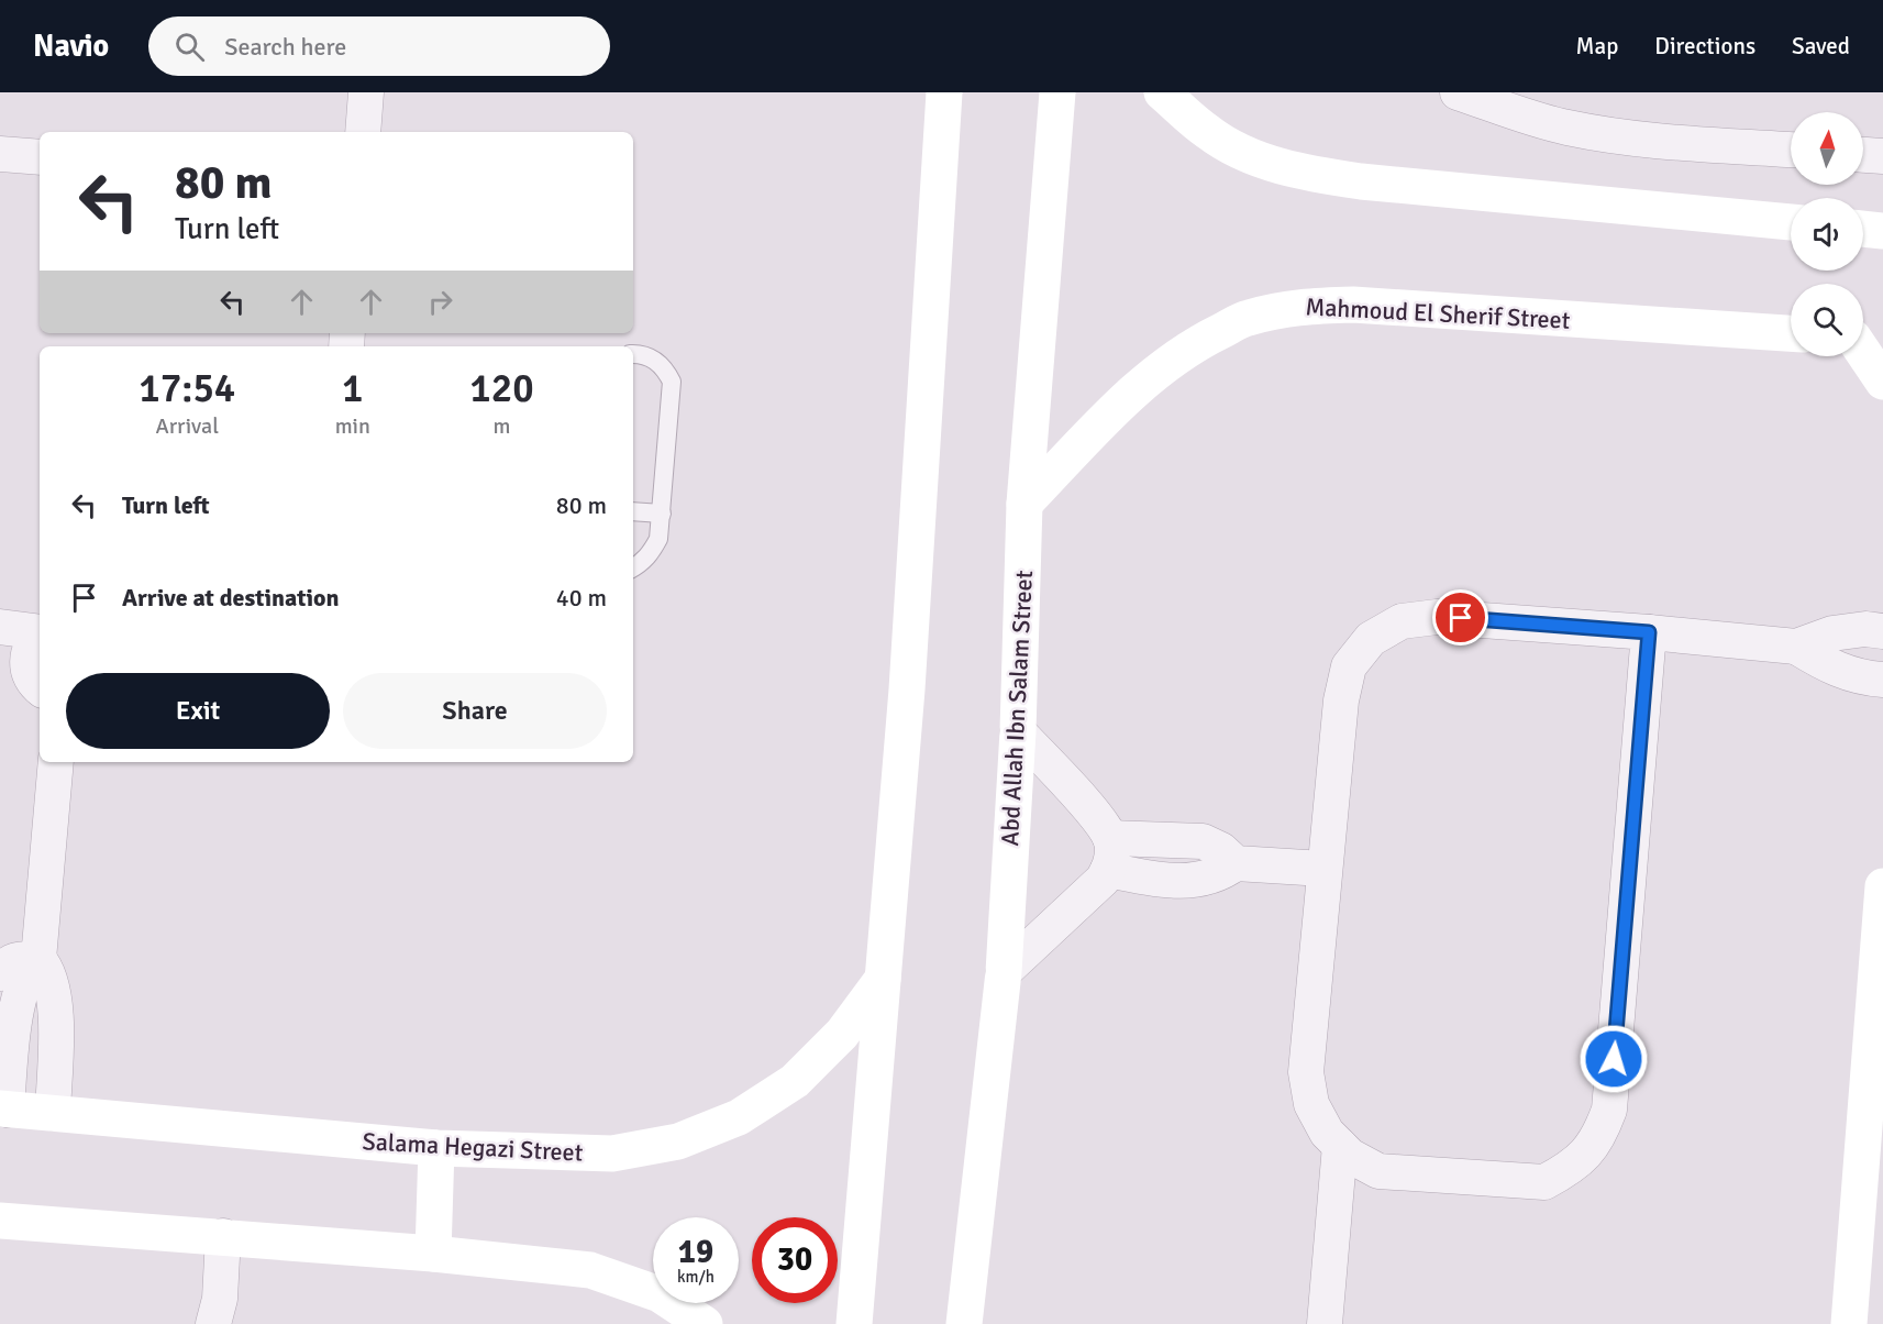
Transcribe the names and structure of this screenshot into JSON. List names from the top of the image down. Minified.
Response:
{"streets":{"street":["Mahmoud El Sherif Street","Abd Allah Ibn Salam Street","Salama Hegazi Street"]},"crossings":[["Mahmoud El Sherif Street","Abd Allah Ibn Salam Street"]],"north":"top","page":{"header":"Navio","search":"Search here","nav":["Map","Directions","Saved"],"turn":["80 m","Turn left"],"eta":["17:54","Arrival","1","min","120","m"],"list":[{"name":"Turn left","value":"80 m"},{"name":"Arrive at destination","value":"40 m"}],"buttons":["Exit","Share"],"speed":"19 km/h","limit":"30"}}
